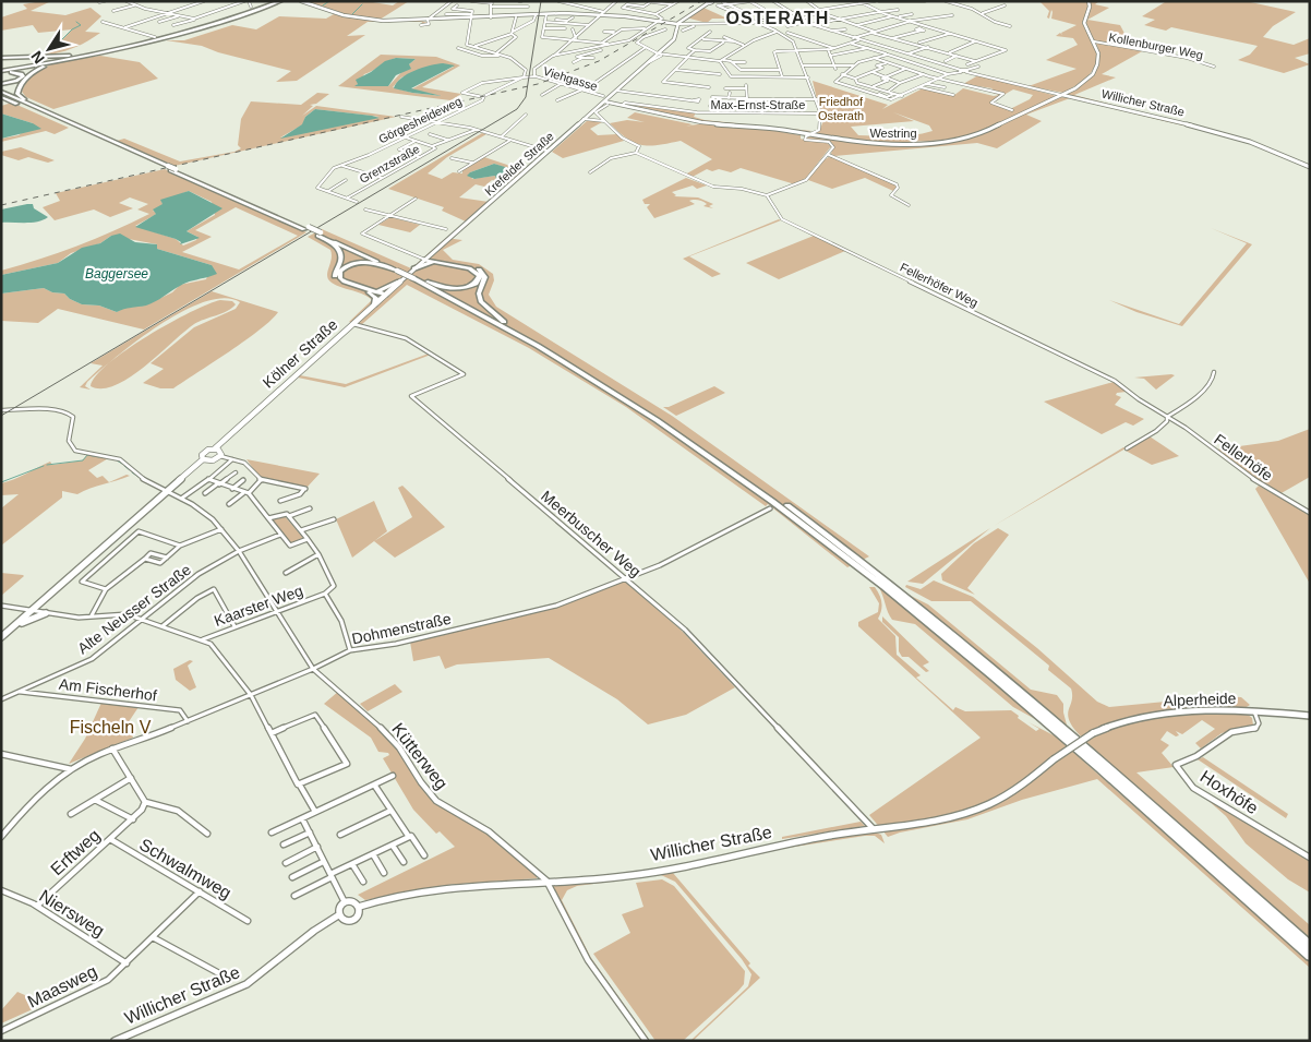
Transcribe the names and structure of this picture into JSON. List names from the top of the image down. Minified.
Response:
{"streets":{"main road":["Willicher Straße","Westring","Krefelder Straße","Kölner Straße"],"street":["Kollenburger Weg","Viehgasse","Max-Ernst-Straße","Görgesheideweg","Grenzstraße","Fellerhöfer Weg","Fellerhöfe","Meerbuscher Weg","Kaarster Weg","Alte Neusser Straße","Dohmenstraße","Am Fischerhof","Alperheide","Kütterweg","Hoxhöfe","Erftweg","Schwalmweg","Niersweg","Maasweg"]},"crossings":[["Kollenburger Weg","Westring"],["Viehgasse","Görgesheideweg"],["Willicher Straße","Westring"],["Willicher Straße","Meerbuscher Weg"],["Willicher Straße","Alperheide"],["Willicher Straße","Kütterweg"],["Max-Ernst-Straße","Westring"],["Westring","Krefelder Straße"],["Krefelder Straße","Kölner Straße"],["Fellerhöfer Weg","Fellerhöfe"],["Kölner Straße","Meerbuscher Weg"],["Meerbuscher Weg","Dohmenstraße"],["Kaarster Weg","Kütterweg"],["Alte Neusser Straße","Am Fischerhof"],["Alte Neusser Straße","Kütterweg"],["Dohmenstraße","Am Fischerhof"],["Dohmenstraße","Kütterweg"],["Alperheide","Hoxhöfe"],["Erftweg","Schwalmweg"],["Erftweg","Niersweg"],["Schwalmweg","Maasweg"],["Niersweg","Maasweg"]],"districts":["OSTERATH"],"water":["Baggersee"],"parks":["Friedhof Osterath","Fischeln V"],"north":"bottom left"}
